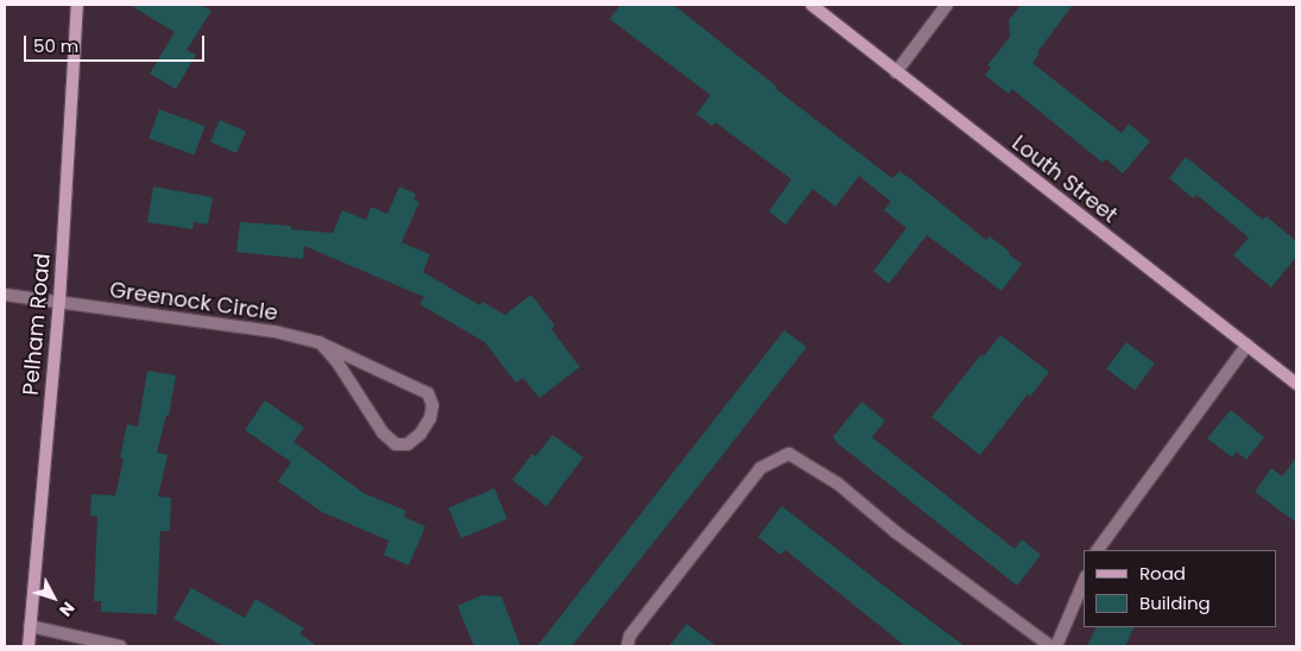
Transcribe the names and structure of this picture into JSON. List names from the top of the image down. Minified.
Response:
{"streets":{"main road":["Louth Street","Pelham Road"],"street":["Greenock Circle"]},"crossings":[["Greenock Circle","Pelham Road"]],"legend":["Road","Building"],"scale_bar":"50 m","north":"bottom right"}
